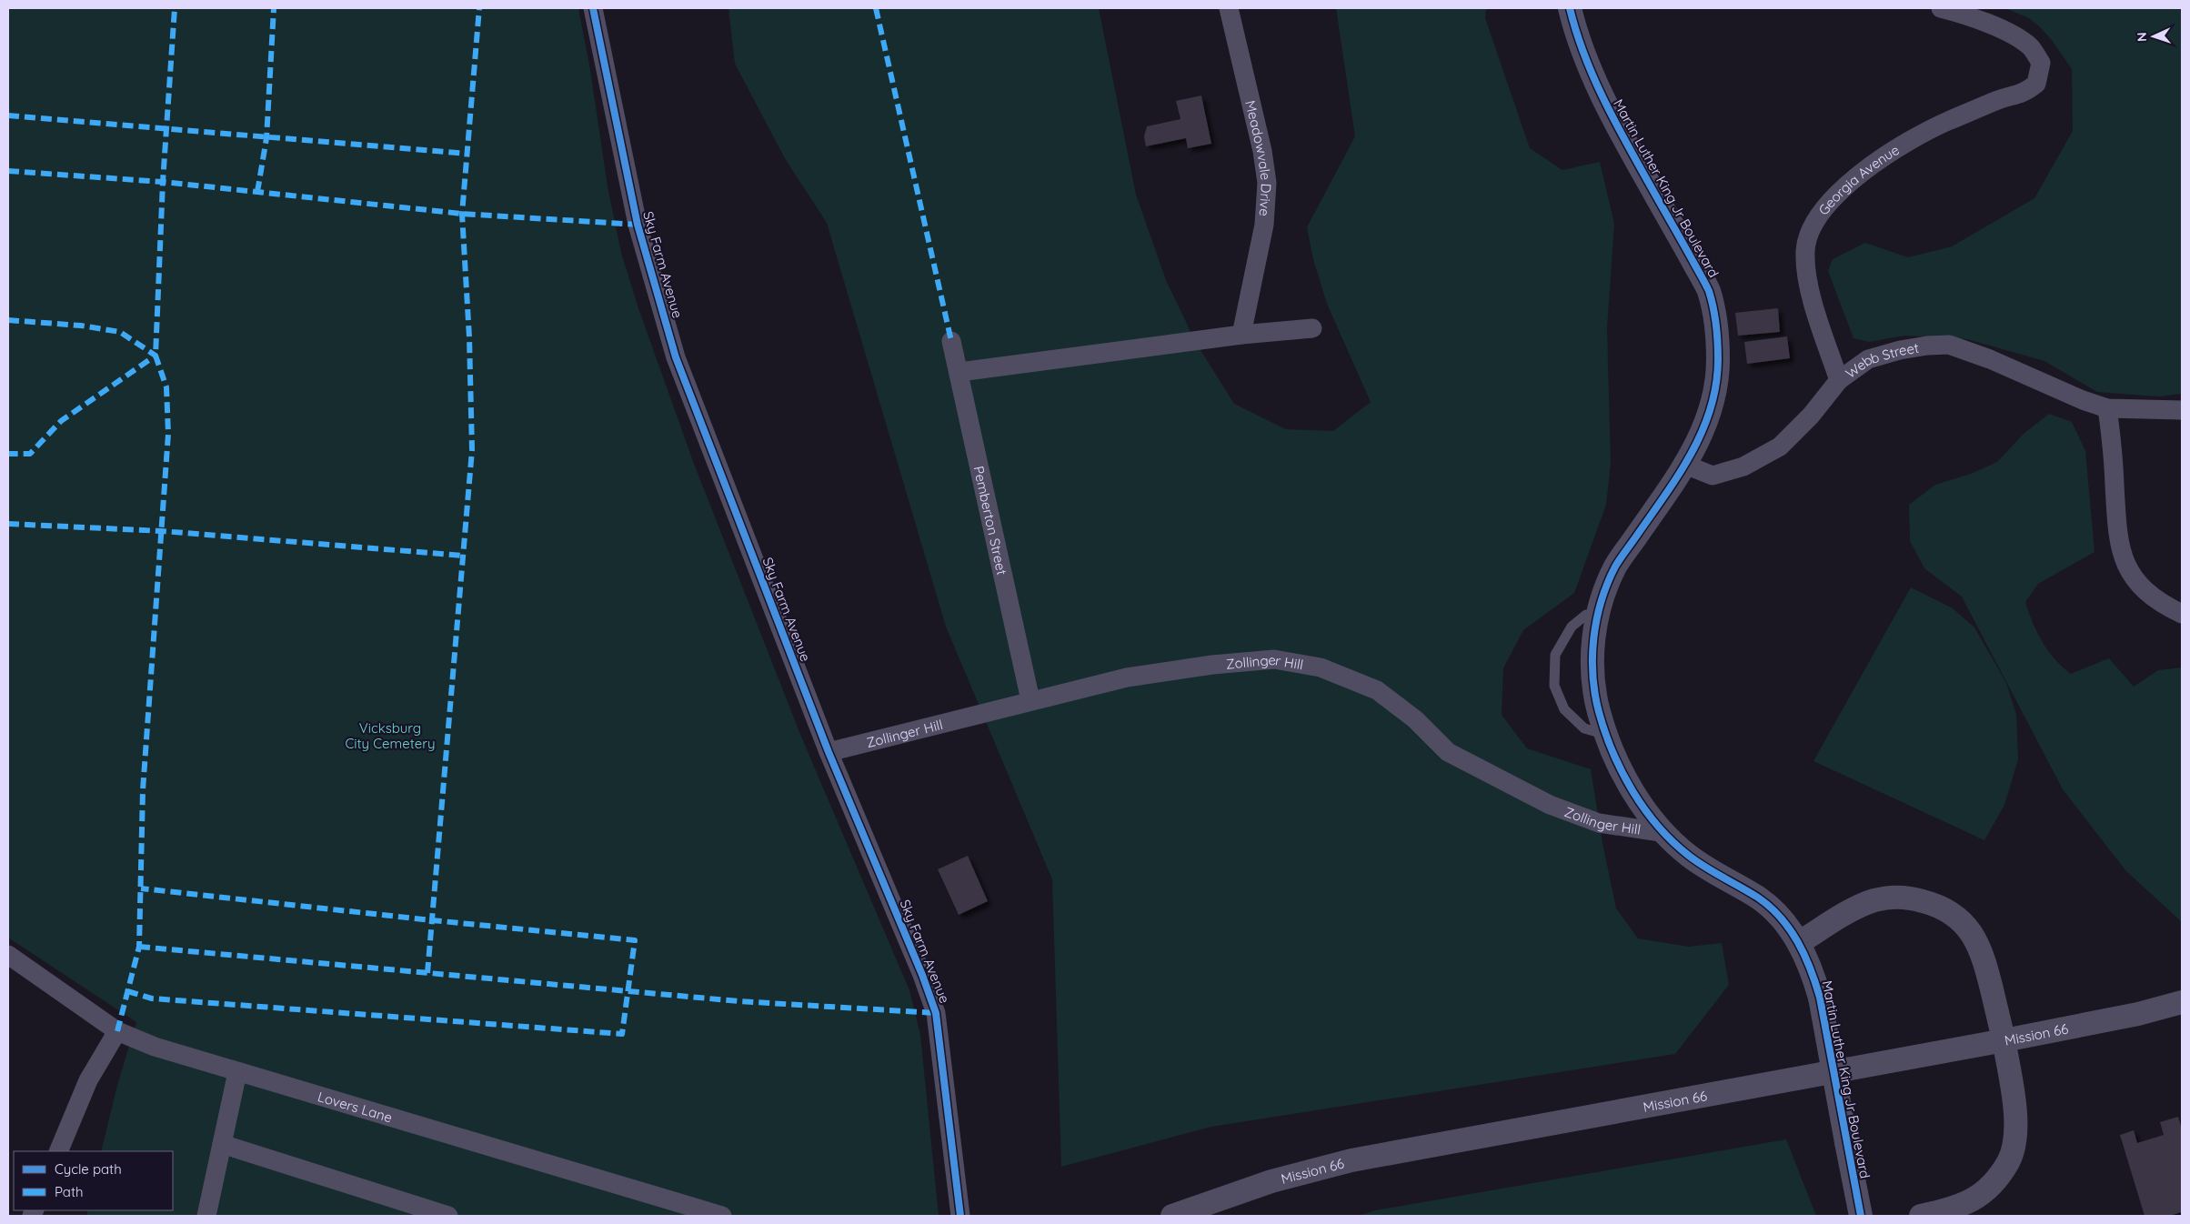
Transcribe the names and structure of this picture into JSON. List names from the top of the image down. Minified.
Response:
{"streets":{"street":["Meadowvale Drive","Georgia Avenue","Martin Luther King Jr Boulevard","Sky Farm Avenue","Webb Street","Pemberton Street","Zollinger Hill","Mission 66","Lovers Lane"]},"crossings":[["Georgia Avenue","Webb Street"],["Martin Luther King Jr Boulevard","Webb Street"],["Martin Luther King Jr Boulevard","Zollinger Hill"],["Sky Farm Avenue","Zollinger Hill"],["Pemberton Street","Zollinger Hill"]],"parks":["Vicksburg City Cemetery"],"legend":["Cycle path","Path"],"north":"left"}
